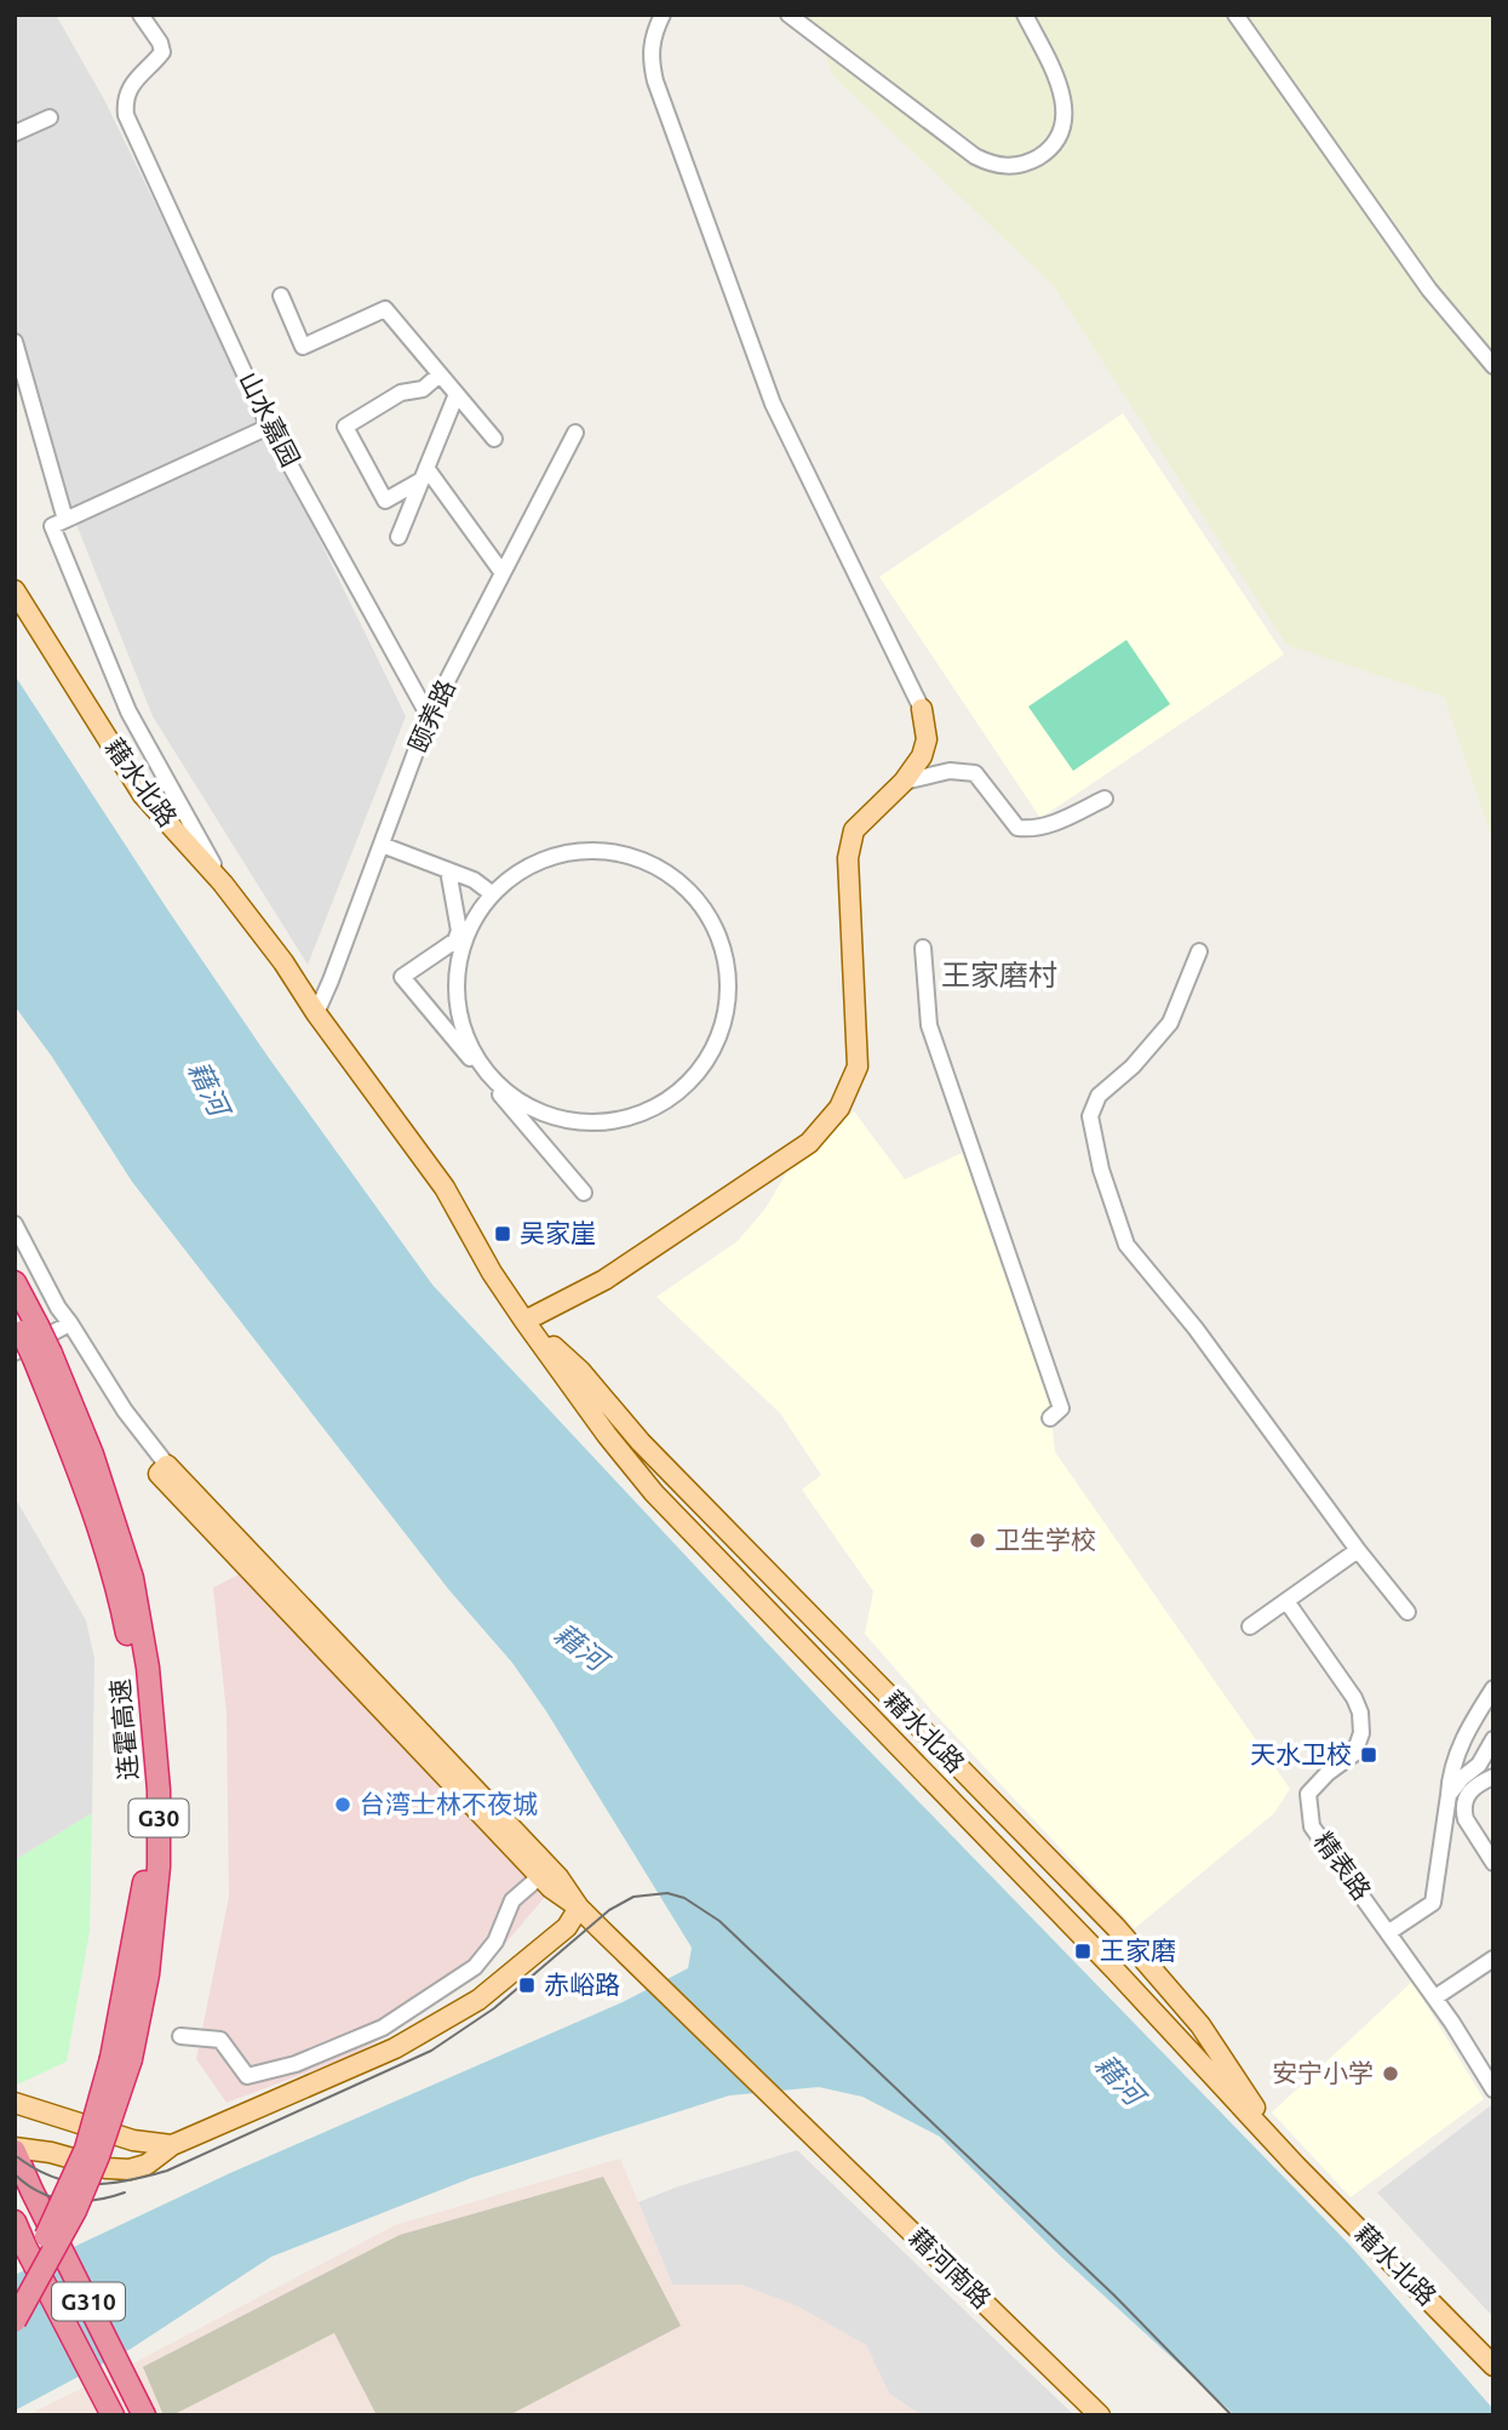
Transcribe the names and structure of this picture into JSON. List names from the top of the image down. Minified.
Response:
{"streets":{"highway":["连霍高速","G30","G310"],"main road":["藉水北路","藉河南路"],"street":["山水嘉园","颐养路","精表路"]},"crossings":[["山水嘉园","颐养路"],["颐养路","藉水北路"]],"districts":["王家磨村"],"water":["藉河"],"places":{"transit":["吴家崖","天水卫校","王家磨","赤峪路"],"other":["卫生学校","台湾士林不夜城","安宁小学"]}}
